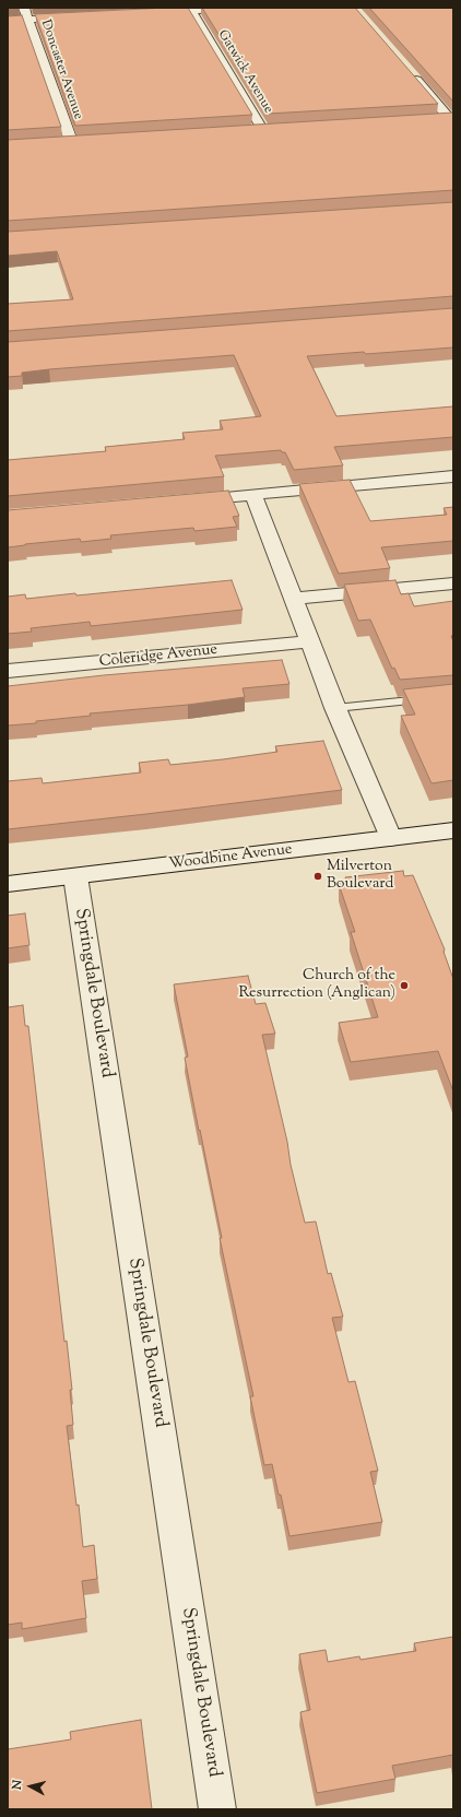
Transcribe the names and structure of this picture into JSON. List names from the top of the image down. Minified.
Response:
{"streets":{"street":["Doncaster Avenue","Gatwick Avenue","Coleridge Avenue","Woodbine Avenue","Springdale Boulevard"]},"crossings":[["Woodbine Avenue","Springdale Boulevard"]],"places":["Milverton Boulevard","Church of the Resurrection (Anglican)"],"north":"left"}
